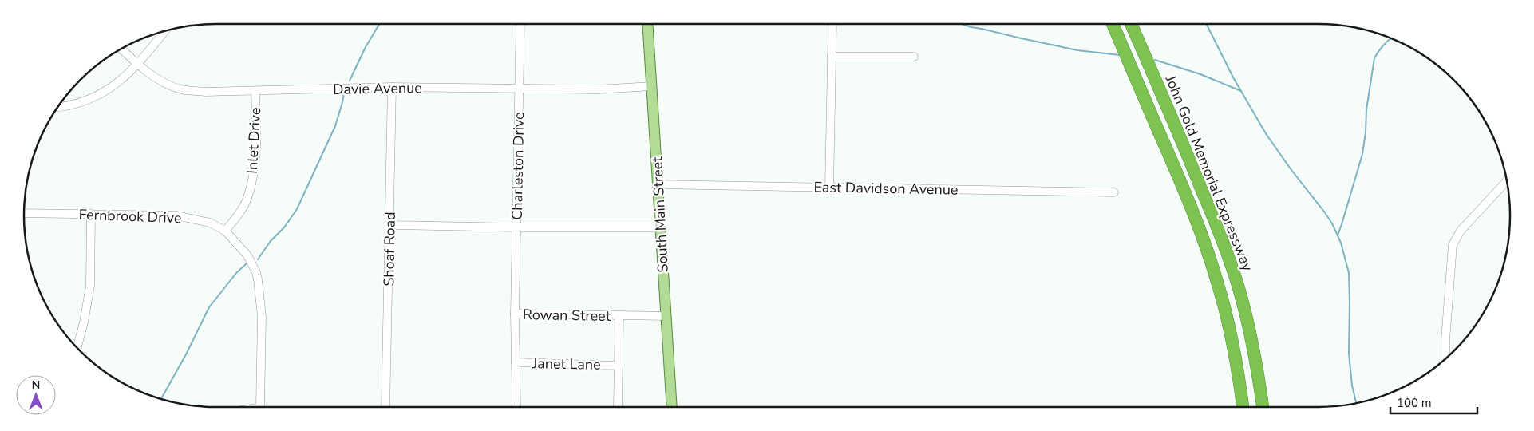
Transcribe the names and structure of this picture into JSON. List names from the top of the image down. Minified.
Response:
{"streets":{"highway":["John Gold Memorial Expressway"],"main road":["South Main Street"],"street":["Davie Avenue","Inlet Drive","Charleston Drive","East Davidson Avenue","Fernbrook Drive","Shoaf Road","Rowan Street","Janet Lane"]},"crossings":[["Davie Avenue","Inlet Drive"],["Davie Avenue","Charleston Drive"],["Davie Avenue","South Main Street"],["Davie Avenue","Shoaf Road"],["Inlet Drive","Fernbrook Drive"],["Charleston Drive","Rowan Street"],["East Davidson Avenue","South Main Street"],["South Main Street","Rowan Street"],["Rowan Street","Janet Lane"]],"scale_bar":"100 m","north":"top"}
